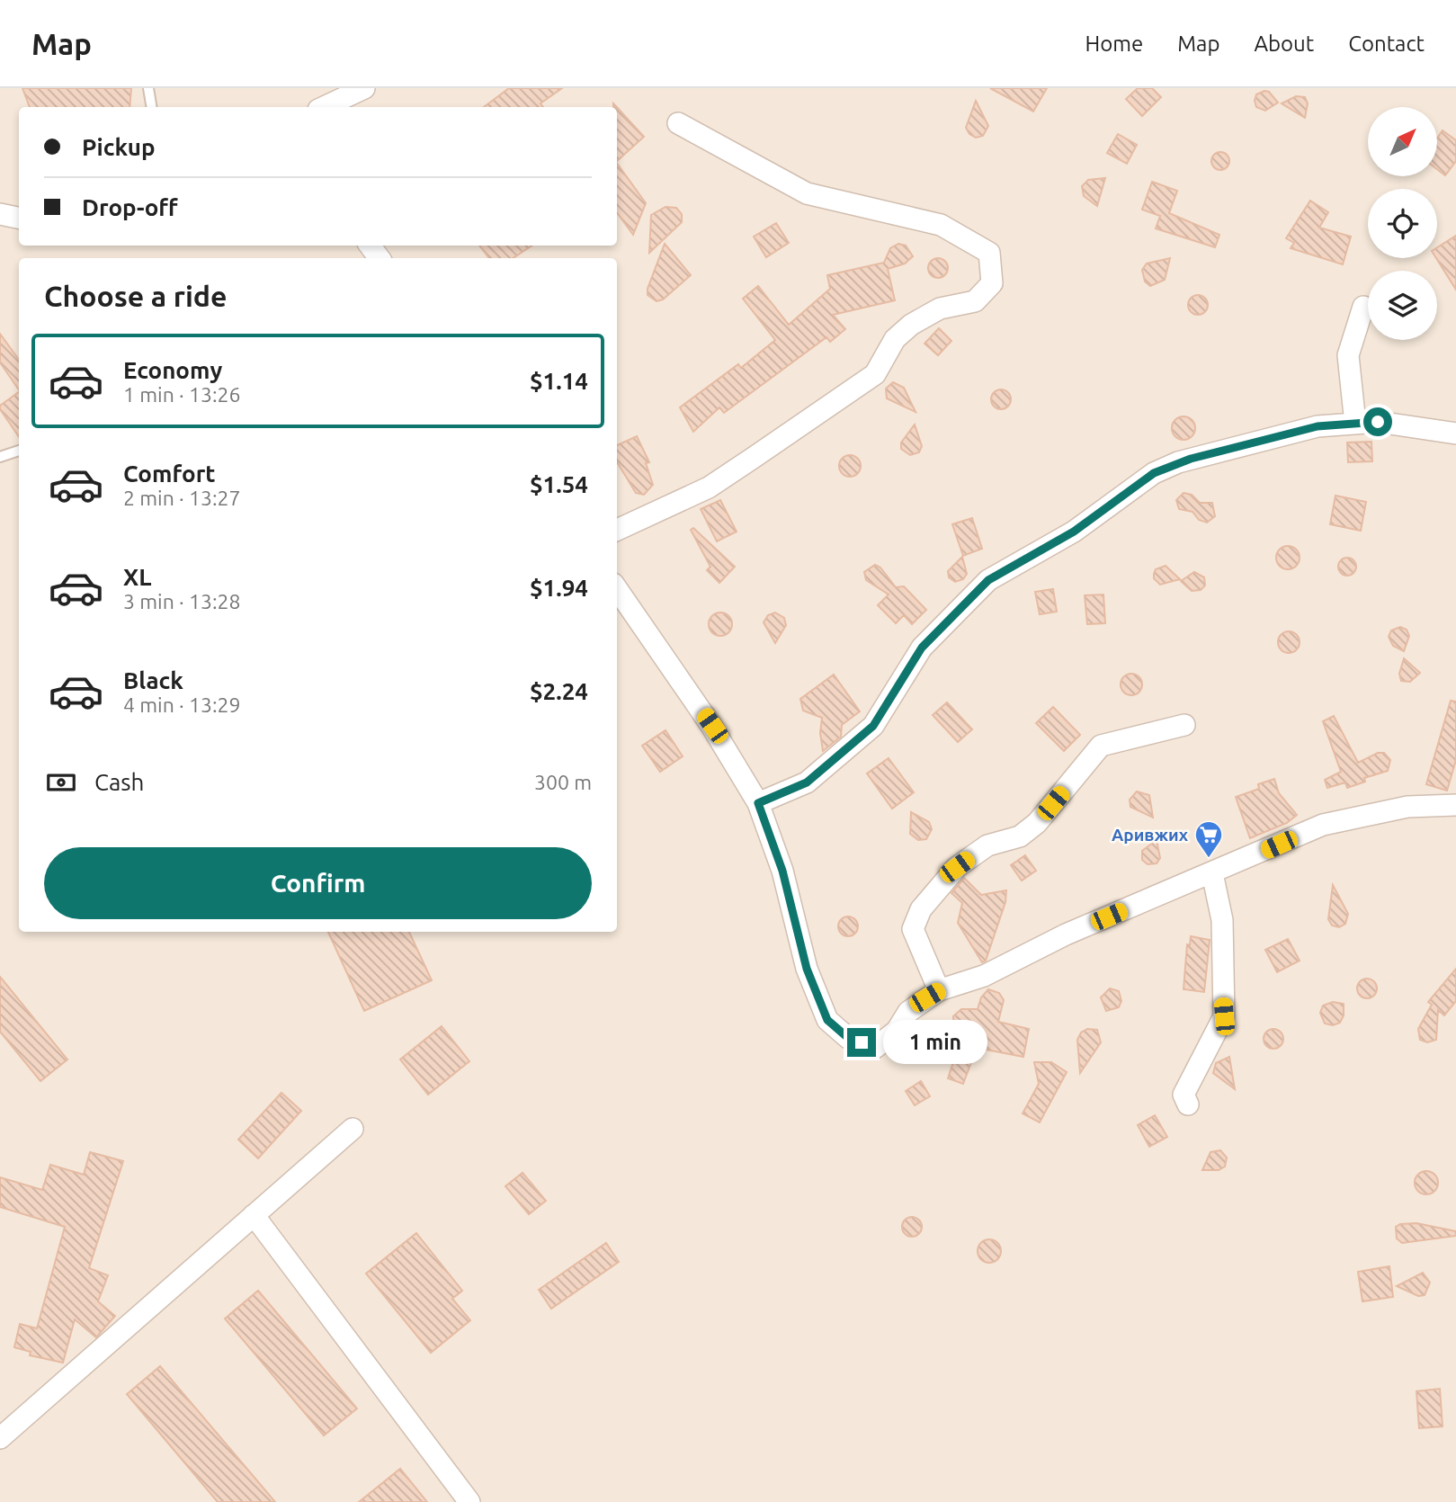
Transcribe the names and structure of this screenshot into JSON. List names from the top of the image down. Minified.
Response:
{"places":{"supermarket":["Аривжих"]},"north":"top right","page":{"header":"Map","nav":["Home","Map","About","Contact"],"banner":["Pickup","Drop-off"],"heading":"Choose a ride","list":[{"name":"Economy","note":"1 min · 13:26","value":"$1.14"},{"name":"Comfort","note":"2 min · 13:27","value":"$1.54"},{"name":"XL","note":"3 min · 13:28","value":"$1.94"},{"name":"Black","note":"4 min · 13:29","value":"$2.24"}],"pay":["Cash","300 m"],"buttons":"Confirm","bubble":"1 min"}}
